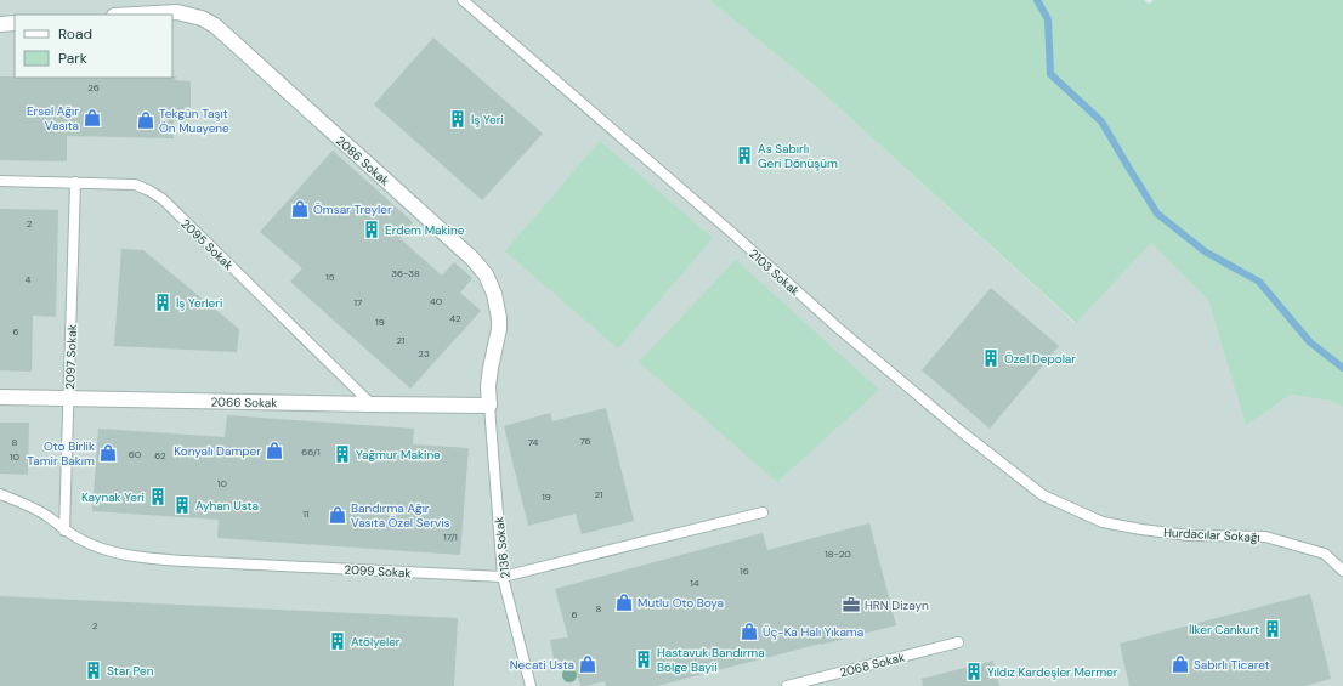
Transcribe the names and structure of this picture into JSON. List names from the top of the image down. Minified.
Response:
{"streets":{"street":["2086 Sokak","2066 Sokak"],"lane":["2095 Sokak","2103 Sokak","2097 Sokak","Hurdacılar Sokağı","2136 Sokak","2099 Sokak","2068 Sokak"]},"crossings":[["2086 Sokak","2066 Sokak"],["2086 Sokak","2136 Sokak"],["2095 Sokak","2097 Sokak"],["2095 Sokak","2066 Sokak"],["2103 Sokak","Hurdacılar Sokağı"],["2097 Sokak","2066 Sokak"],["2097 Sokak","2099 Sokak"],["2066 Sokak","2136 Sokak"],["2136 Sokak","2099 Sokak"]],"places":{"shop":["Ersel Ağır Vasıta","Tekgün Taşıt Ön Muayene","Ömsar Treyler","Konyalı Damper","Oto Birlik Tamir Bakım","Bandırma Ağır Vasıta Özel Servis","Mutlu Oto Boya","Üç-Ka Halı Yıkama","Necati Usta","Sabırlı Ticaret"],"building":["İş Yeri","As Sabırlı Geri Dönüşüm","Erdem Makine","İş Yerleri","Özel Depolar","Yağmur Makine","Kaynak Yeri","Ayhan Usta","İlker Cankurt","Atölyeler","Hastavuk Bandırma Bölge Bayii","Star Pen","Yıldız Kardeşler Mermer"],"office":["HRN Dizayn"]},"house_numbers":["26","2","36-38","15","4","40","17","42","19","6","21","23","76","8","74","66/1","60","62","10","10","21","19","11","17/1","18-20","16","14","8","6","2"],"legend":["Road","Park"]}
